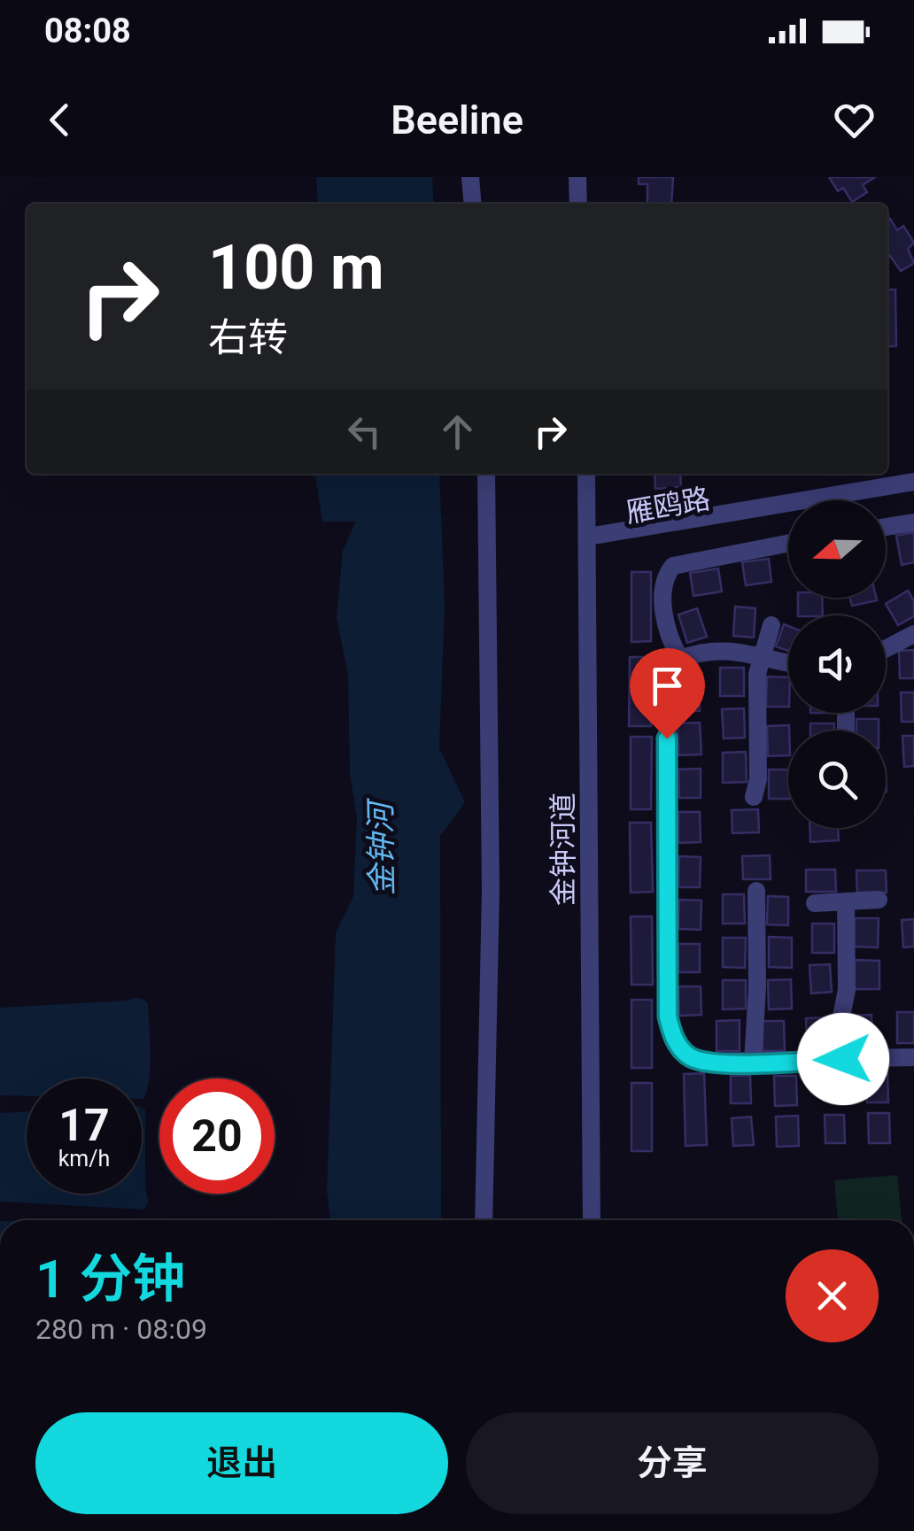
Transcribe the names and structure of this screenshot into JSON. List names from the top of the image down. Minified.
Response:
{"streets":{"street":["雁鸥路","金钟河道"]},"crossings":[["雁鸥路","金钟河道"]],"water":["金钟河"],"north":"left","page":{"status":"08:08","header":"Beeline","turn":["100 m","右转"],"speed":"17 km/h","limit":"20","heading":["1 分钟","280 m · 08:09"],"buttons":["退出","分享"]}}
